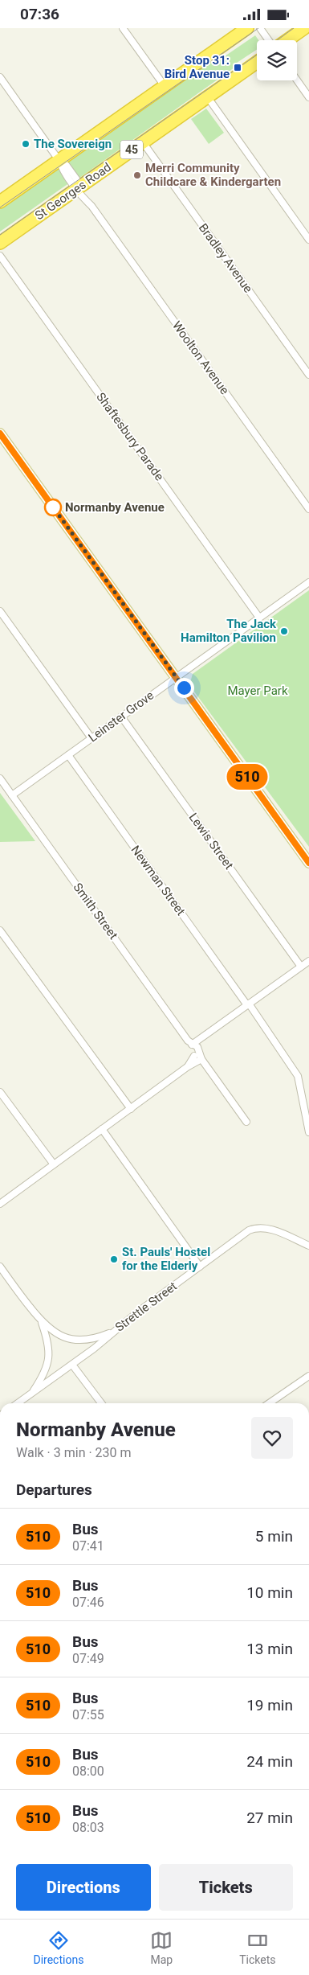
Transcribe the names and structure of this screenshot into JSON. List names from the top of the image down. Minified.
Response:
{"streets":{"highway":["45","St Georges Road"],"street":["Bradley Avenue","Woolton Avenue","Shaftesbury Parade","Leinster Grove","Lewis Street","Newman Street","Smith Street","Strettle Street"]},"crossings":[["St Georges Road","Bradley Avenue"],["St Georges Road","Woolton Avenue"],["Shaftesbury Parade","Leinster Grove"],["Leinster Grove","Lewis Street"],["Leinster Grove","Newman Street"],["Leinster Grove","Smith Street"]],"parks":["Mayer Park"],"places":{"transit":["Stop 31: Bird Avenue"],"other":["The Sovereign","Merri Community Childcare & Kindergarten","Normanby Avenue","The Jack Hamilton Pavilion","St. Pauls' Hostel for the Elderly"]},"lines":["bus line 510"],"page":{"status":"07:36","on_map":"510","heading":[["Normanby Avenue","Walk · 3 min · 230 m"],"Departures"],"list":[{"mark":"510","name":"Bus","note":"07:41","value":"5 min"},{"mark":"510","name":"Bus","note":"07:46","value":"10 min"},{"mark":"510","name":"Bus","note":"07:49","value":"13 min"},{"mark":"510","name":"Bus","note":"07:55","value":"19 min"},{"mark":"510","name":"Bus","note":"08:00","value":"24 min"},{"mark":"510","name":"Bus","note":"08:03","value":"27 min"}],"buttons":["Directions","Tickets"],"tabs":["Directions","Map","Tickets"]}}
